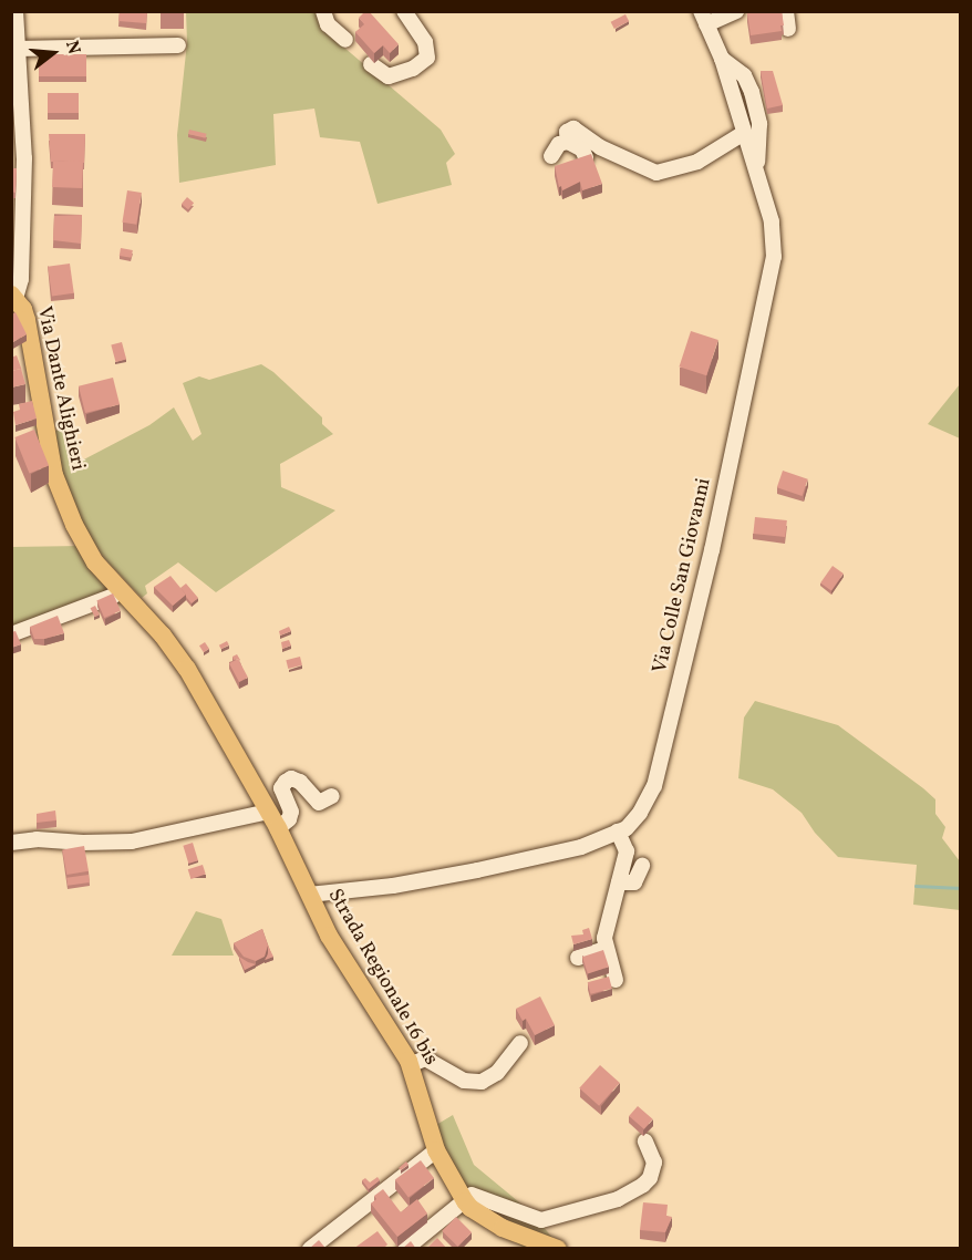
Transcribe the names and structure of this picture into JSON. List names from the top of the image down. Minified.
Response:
{"streets":{"main road":["Via Dante Alighieri","Strada Regionale 16 bis"],"street":["Via Colle San Giovanni"]},"crossings":[["Via Dante Alighieri","Strada Regionale 16 bis"],["Via Colle San Giovanni","Strada Regionale 16 bis"]],"north":"right"}
